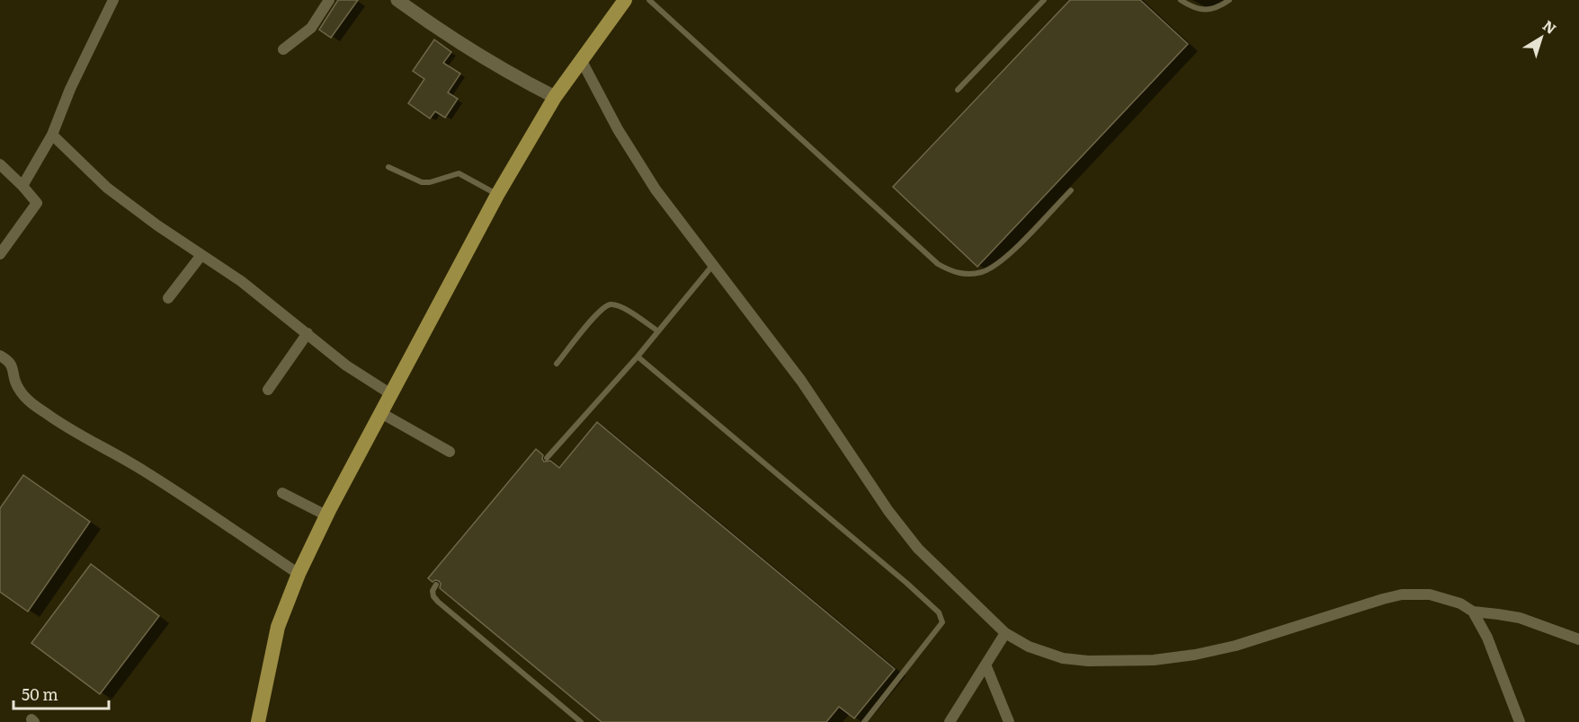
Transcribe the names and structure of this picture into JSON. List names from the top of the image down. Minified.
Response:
{"scale_bar":"50 m","north":"top right"}
